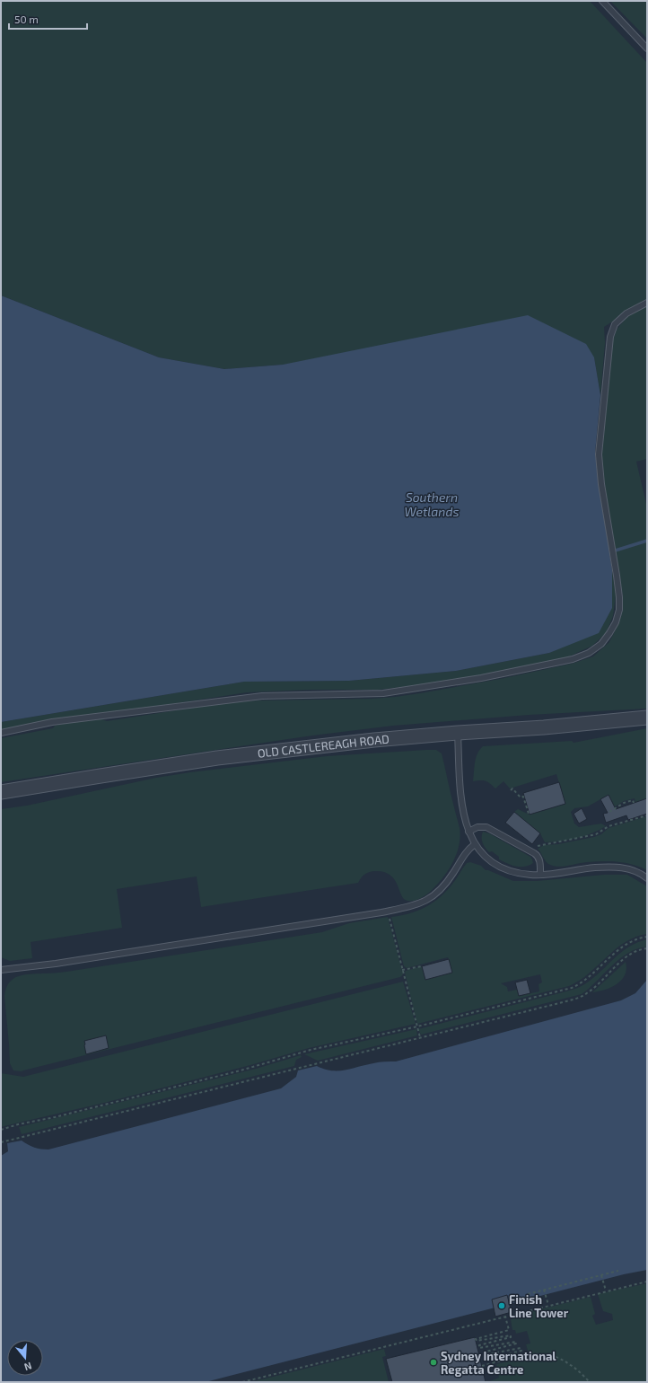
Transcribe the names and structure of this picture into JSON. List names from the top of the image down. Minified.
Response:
{"streets":{"street":["OLD CASTLEREAGH ROAD"]},"water":["Southern Wetlands"],"places":["Finish Line Tower","Sydney International Regatta Centre"],"scale_bar":"50 m","north":"bottom"}
